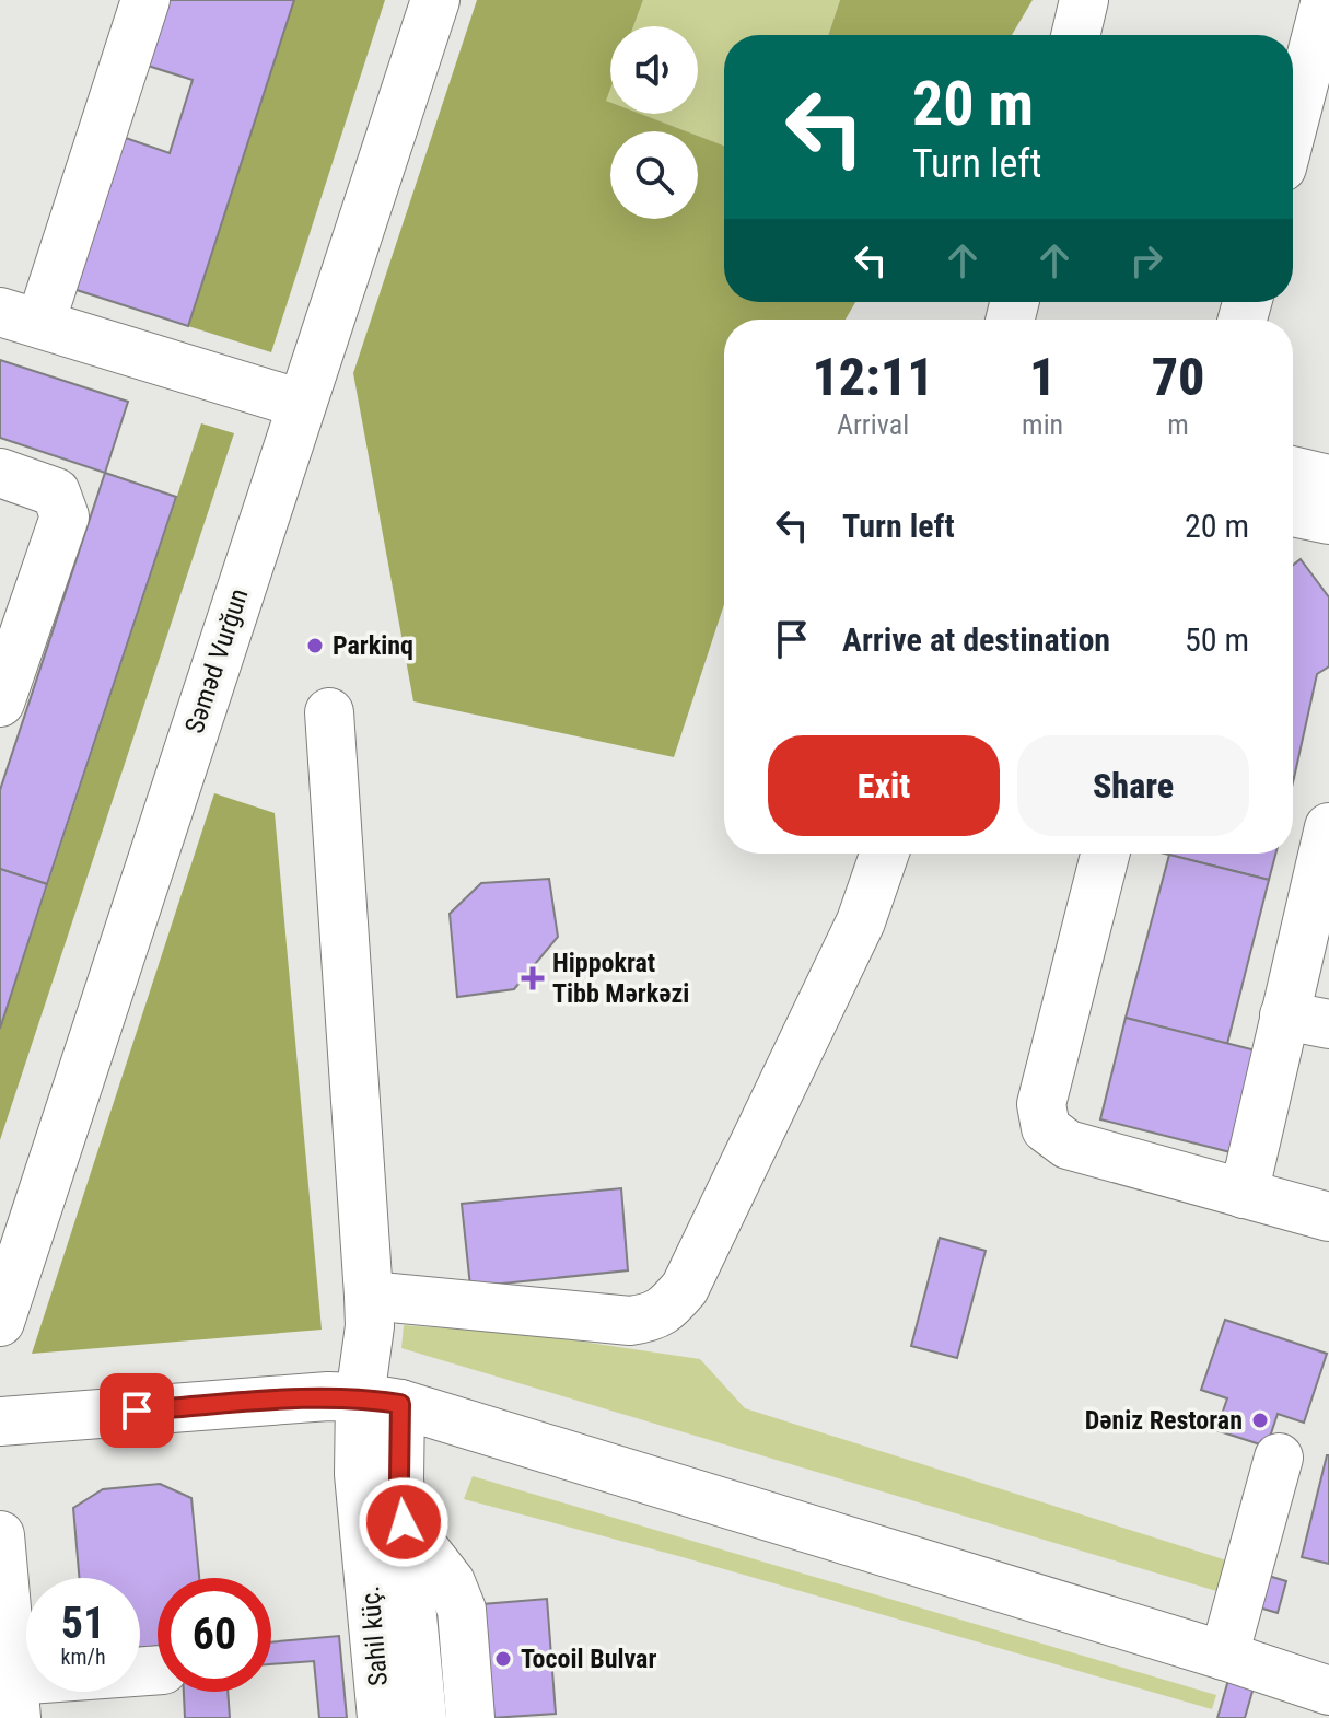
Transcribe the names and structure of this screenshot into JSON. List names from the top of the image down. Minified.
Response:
{"streets":{"main road":["Səməd Vurğun","Sahil küç."]},"places":{"other":["Parkinq","Dəniz Restoran","Tocoil Bulvar"],"health":["Hippokrat Tibb Mərkəzi"]},"page":{"turn":["20 m","Turn left"],"eta":["12:11","Arrival","1","min","70","m"],"list":[{"name":"Turn left","value":"20 m"},{"name":"Arrive at destination","value":"50 m"}],"buttons":["Exit","Share"],"speed":"51 km/h","limit":"60"}}
